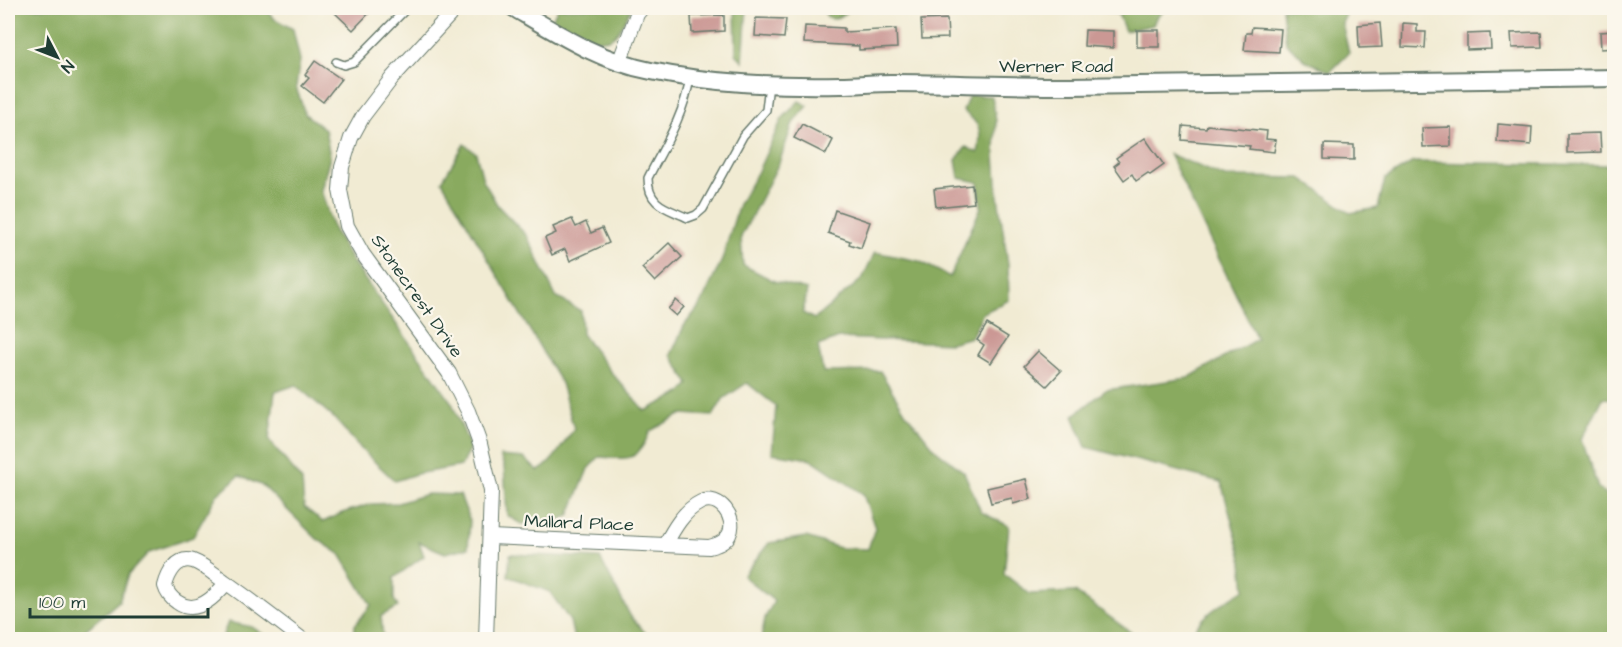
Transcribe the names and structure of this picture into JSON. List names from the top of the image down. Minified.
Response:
{"streets":{"street":["Werner Road","Stonecrest Drive","Mallard Place"]},"crossings":[["Stonecrest Drive","Mallard Place"]],"scale_bar":"100 m","north":"bottom right"}
